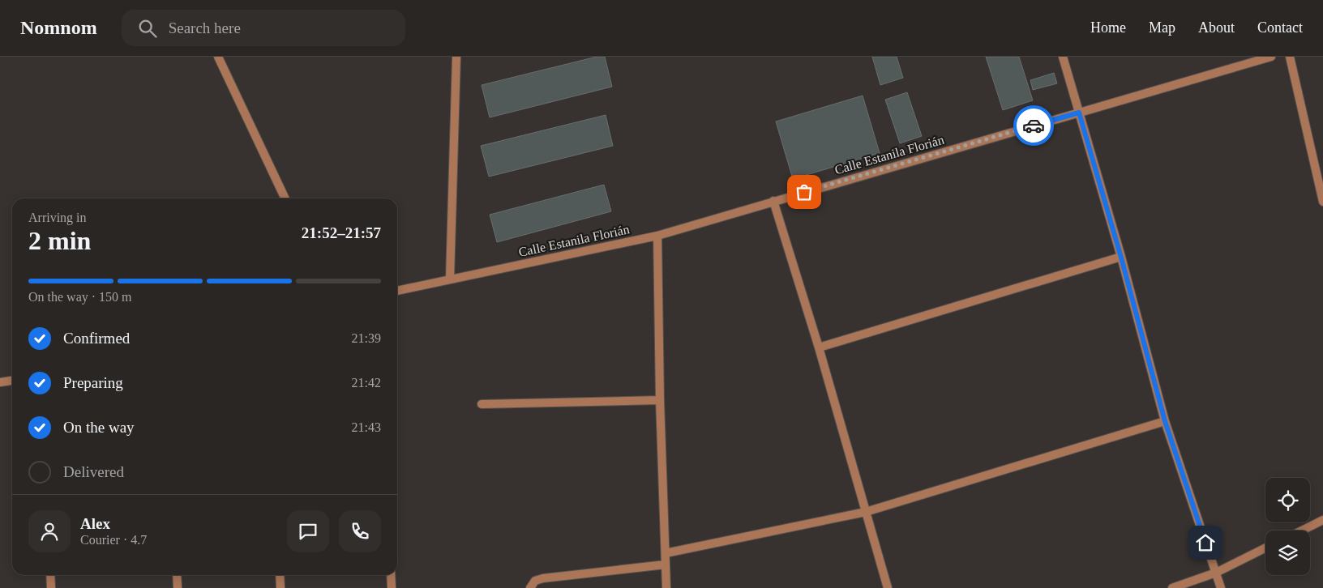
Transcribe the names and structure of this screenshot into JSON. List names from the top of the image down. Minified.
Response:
{"streets":{"street":["Calle Estanila Florián"]},"page":{"header":"Nomnom","search":"Search here","nav":["Home","Map","About","Contact"],"heading":["2 min","Arriving in","21:52–21:57"],"panel":["Alex","Courier · 4.7"],"bar":"On the way · 150 m","list":[["Confirmed","21:39"],["Preparing","21:42"],["On the way","21:43"],"Delivered"]}}
